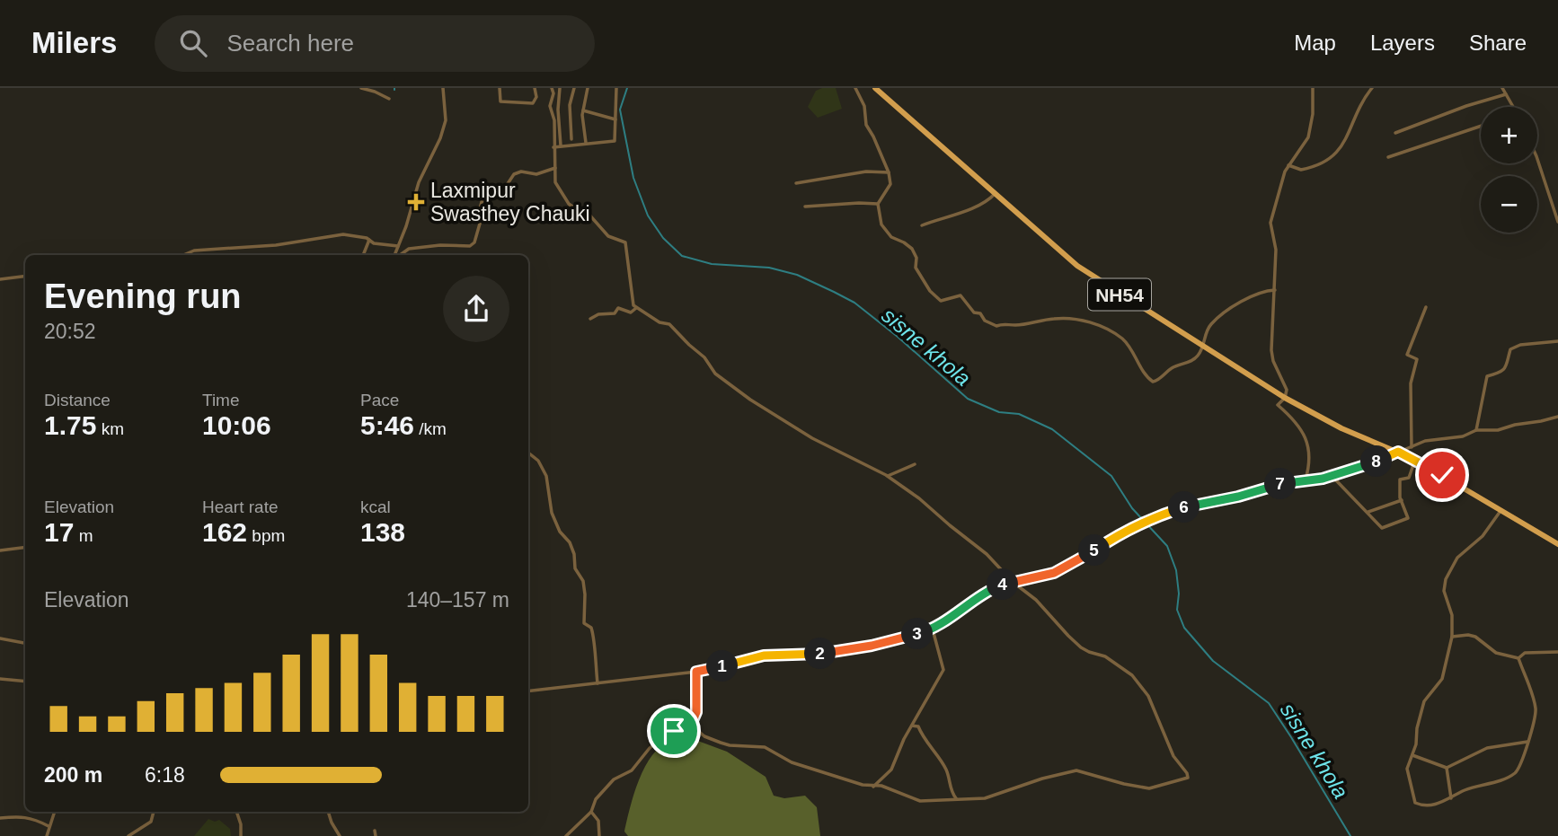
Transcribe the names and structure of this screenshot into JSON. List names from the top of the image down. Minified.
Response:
{"streets":{"main road":["NH54"]},"water":["sisne khola"],"places":{"health":["Laxmipur Swasthey Chauki"]},"page":{"header":"Milers","search":"Search here","nav":["Map","Layers","Share"],"map_buttons":["+","−"],"heading":["Evening run","20:52"],"stats":[["Distance","1.75 km"],["Time","10:06"],["Pace","5:46 /km"],["Elevation","17 m"],["Heart rate","162 bpm"],["kcal","138"]],"pins":["8","7","6","5","4","3","2","1"],"chart":["Elevation","140–157 m"],"list":[{"name":"200 m","note":"6:18"}]}}
